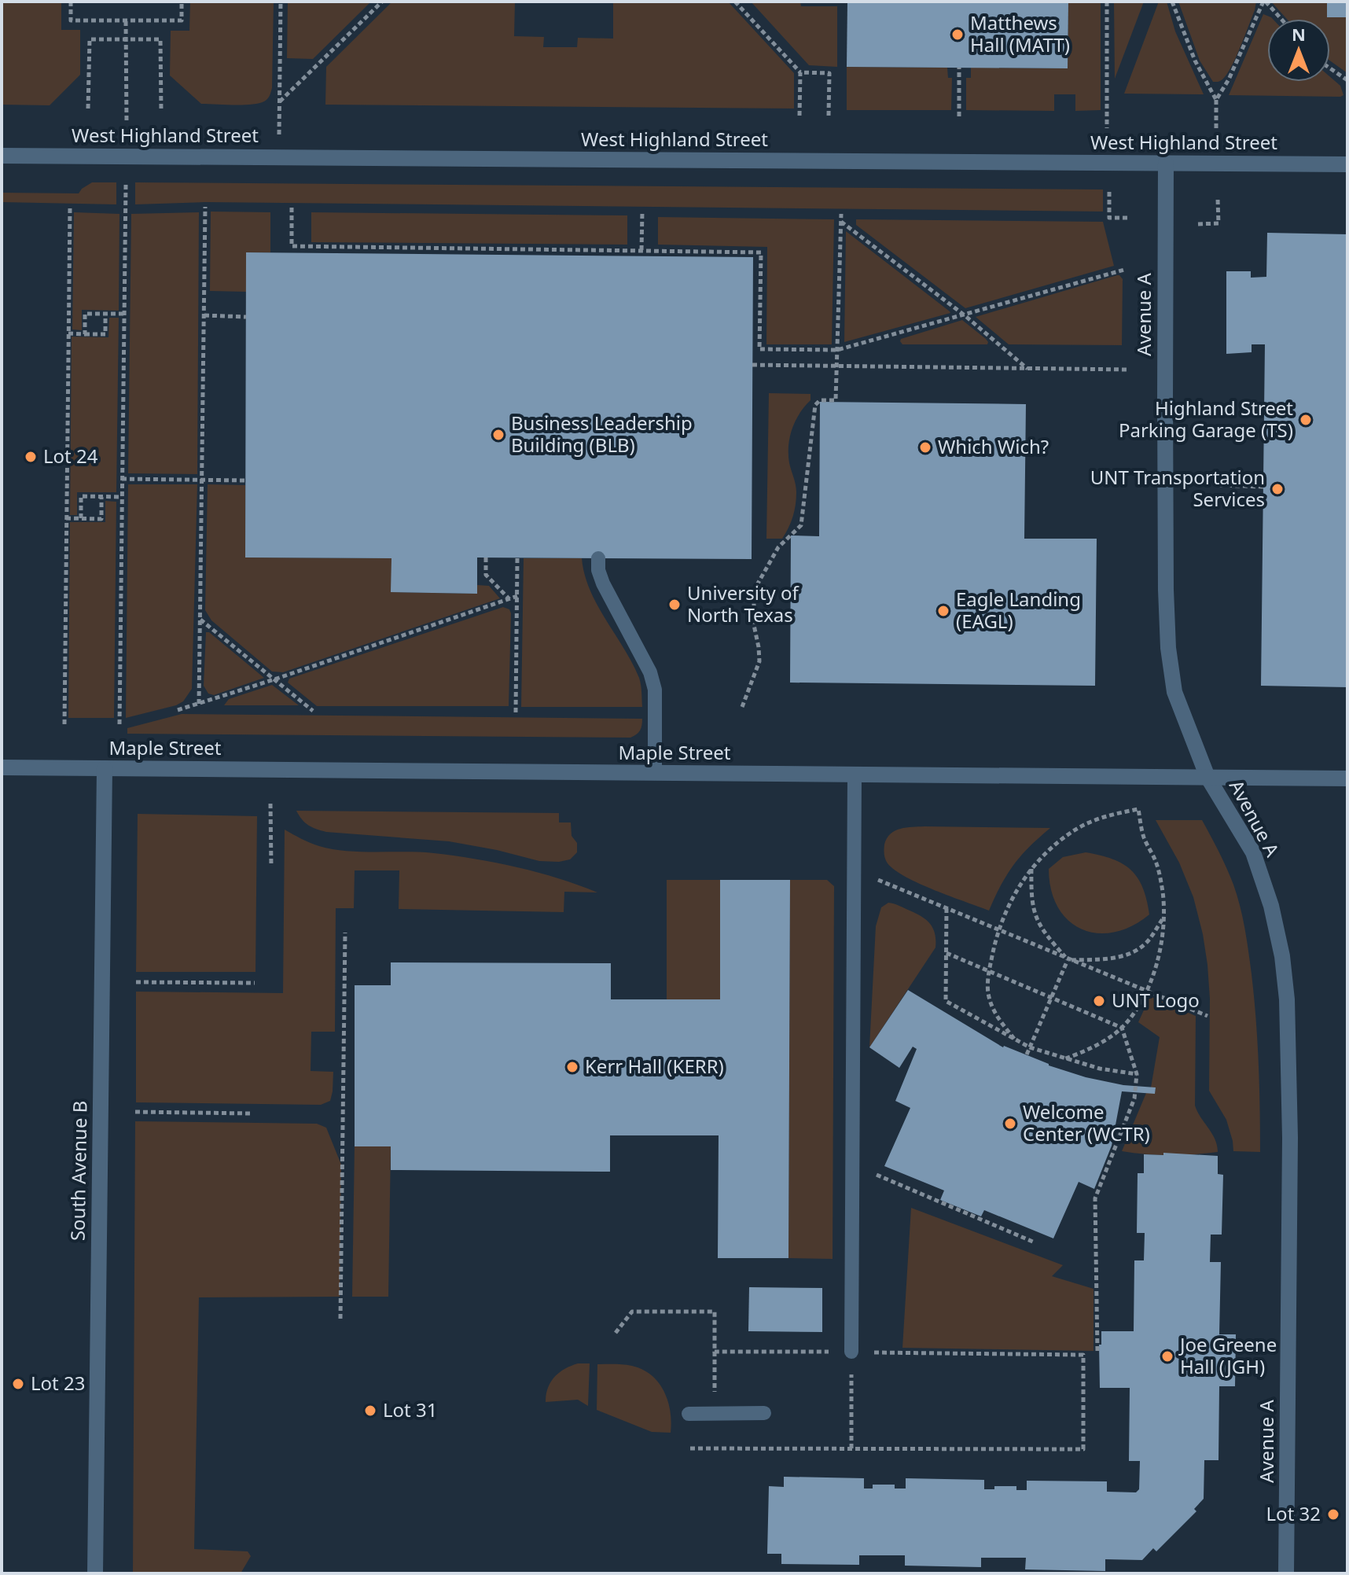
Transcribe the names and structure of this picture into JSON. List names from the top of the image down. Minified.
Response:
{"streets":{"street":["West Highland Street","Avenue A","Maple Street","South Avenue B"]},"crossings":[["West Highland Street","Avenue A"],["Avenue A","Maple Street"],["Maple Street","South Avenue B"]],"places":["Matthews Hall (MATT)","Highland Street Parking Garage (TS)","Business Leadership Building (BLB)","Which Wich?","Lot 24","UNT Transportation Services","University of North Texas","Eagle Landing (EAGL)","UNT Logo","Kerr Hall (KERR)","Welcome Center (WCTR)","Joe Greene Hall (JGH)","Lot 23","Lot 31","Lot 32"],"north":"top"}
